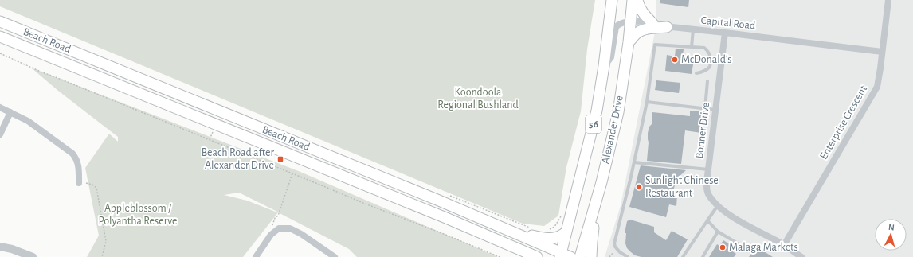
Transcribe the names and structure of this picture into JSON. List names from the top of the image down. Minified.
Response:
{"streets":{"main road":["Beach Road","56","Alexander Drive"],"street":["Capital Road","Enterprise Crescent","Bonner Drive"]},"crossings":[["Capital Road","Enterprise Crescent"],["Capital Road","Alexander Drive"],["Capital Road","Bonner Drive"],["Beach Road","Alexander Drive"],["Enterprise Crescent","Bonner Drive"]],"parks":["Koondoola Regional Bushland","Appleblossom / Polyantha Reserve"],"places":{"other":["McDonald's","Sunlight Chinese Restaurant","Malaga Markets"],"transit":["Beach Road after Alexander Drive"]},"north":"top"}
